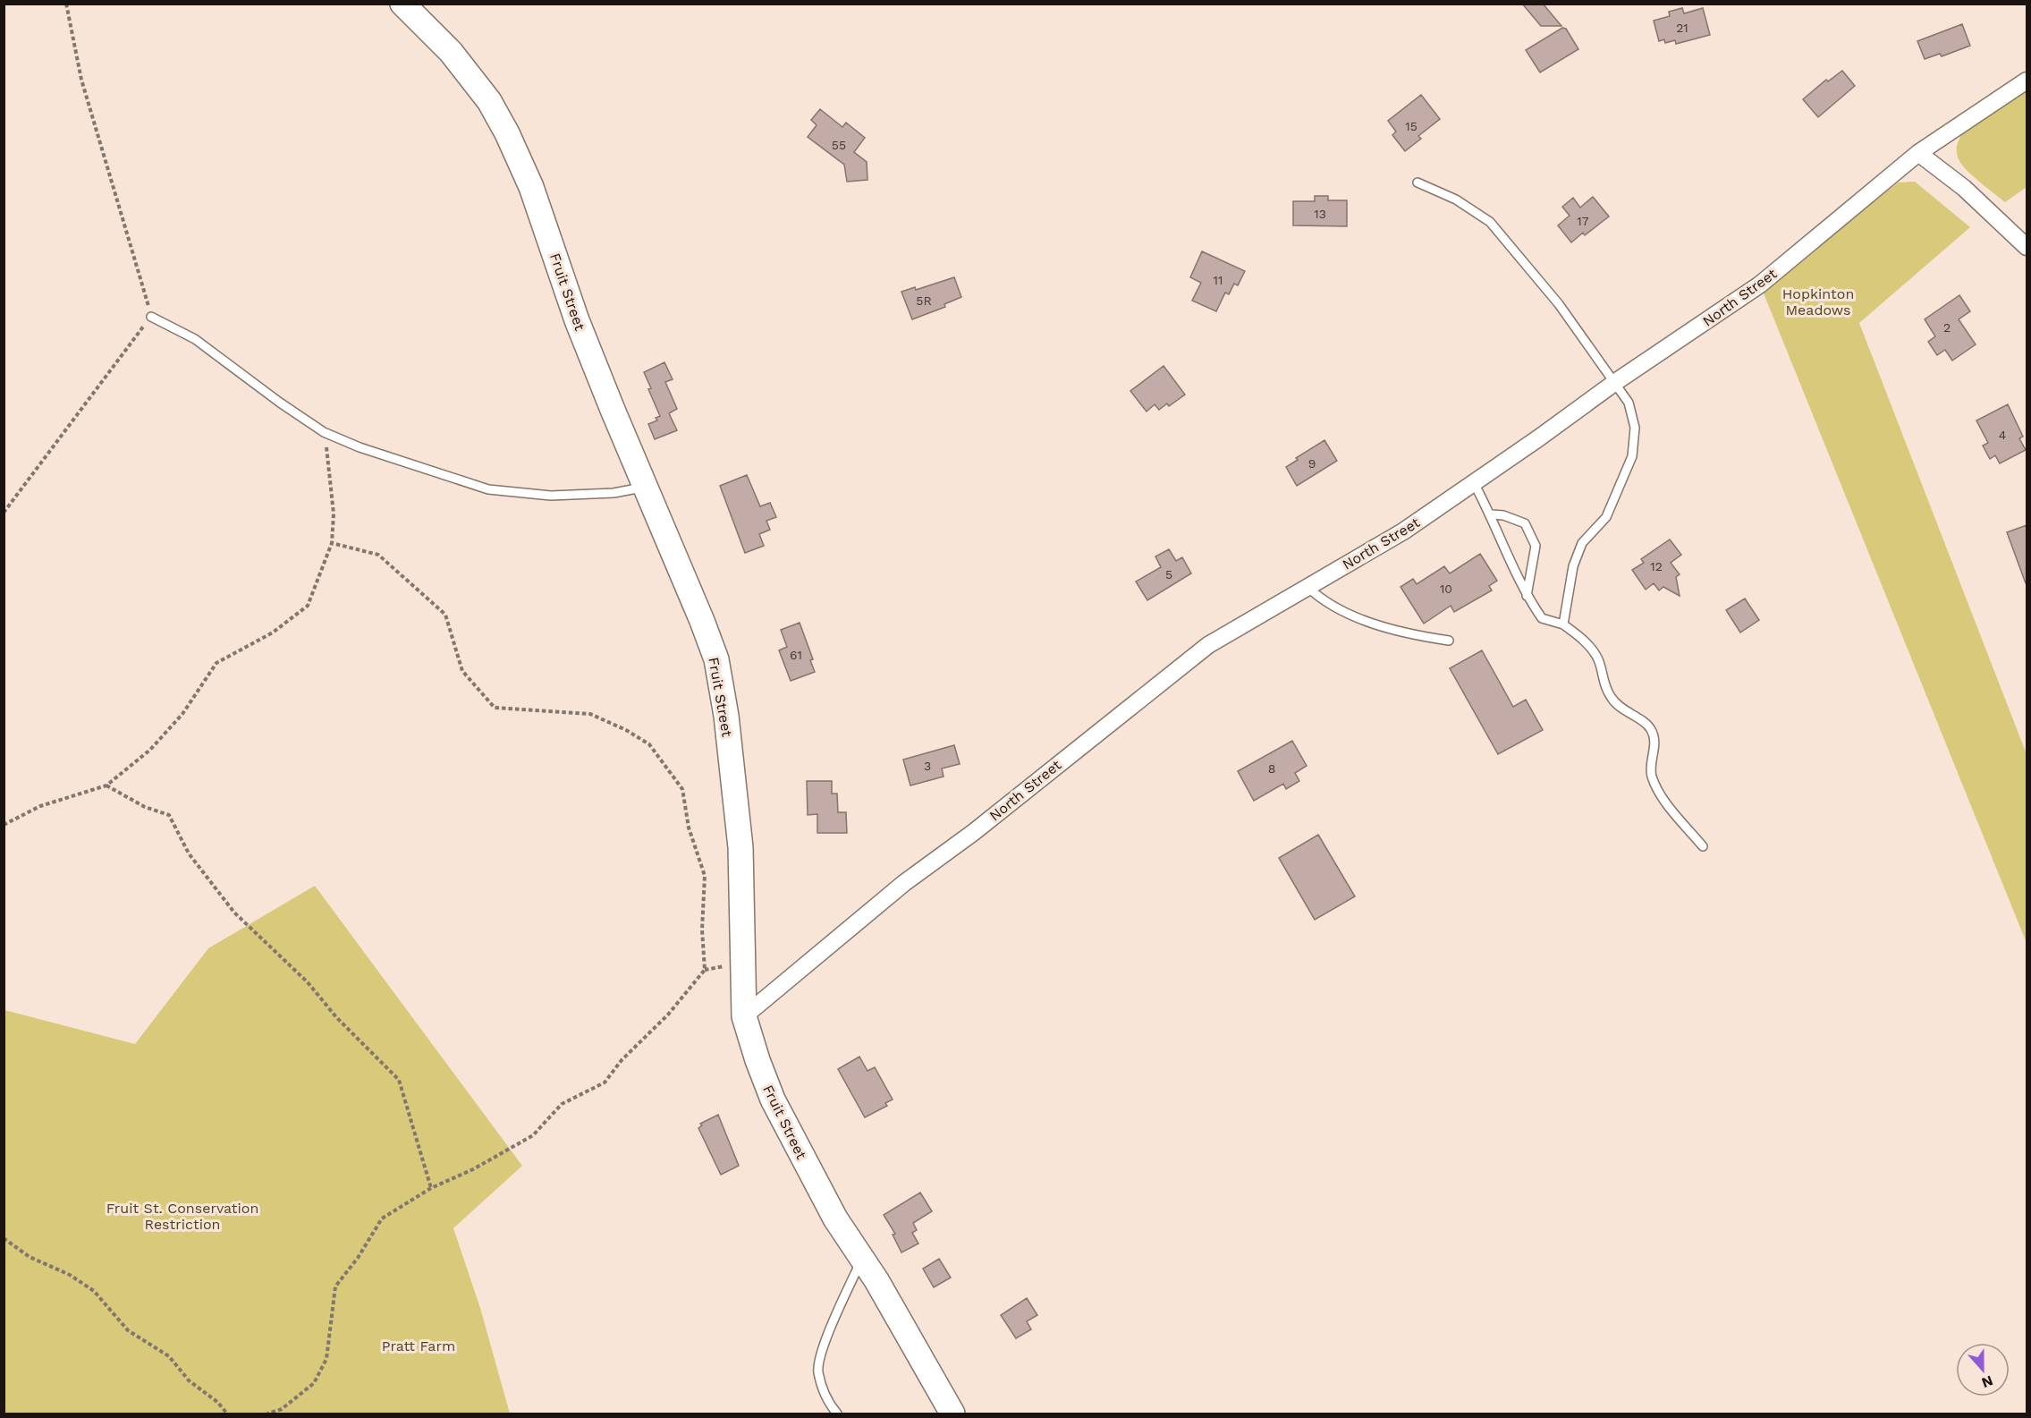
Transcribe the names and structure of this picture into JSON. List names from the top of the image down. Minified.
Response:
{"streets":{"street":["Fruit Street","North Street"]},"crossings":[["Fruit Street","North Street"]],"parks":["Hopkinton Meadows","Fruit St. Conservation Restriction","Pratt Farm"],"house_numbers":["21","15","55","13","17","11","5R","2","4","9","12","5","10","61","3","8"],"north":"bottom"}
